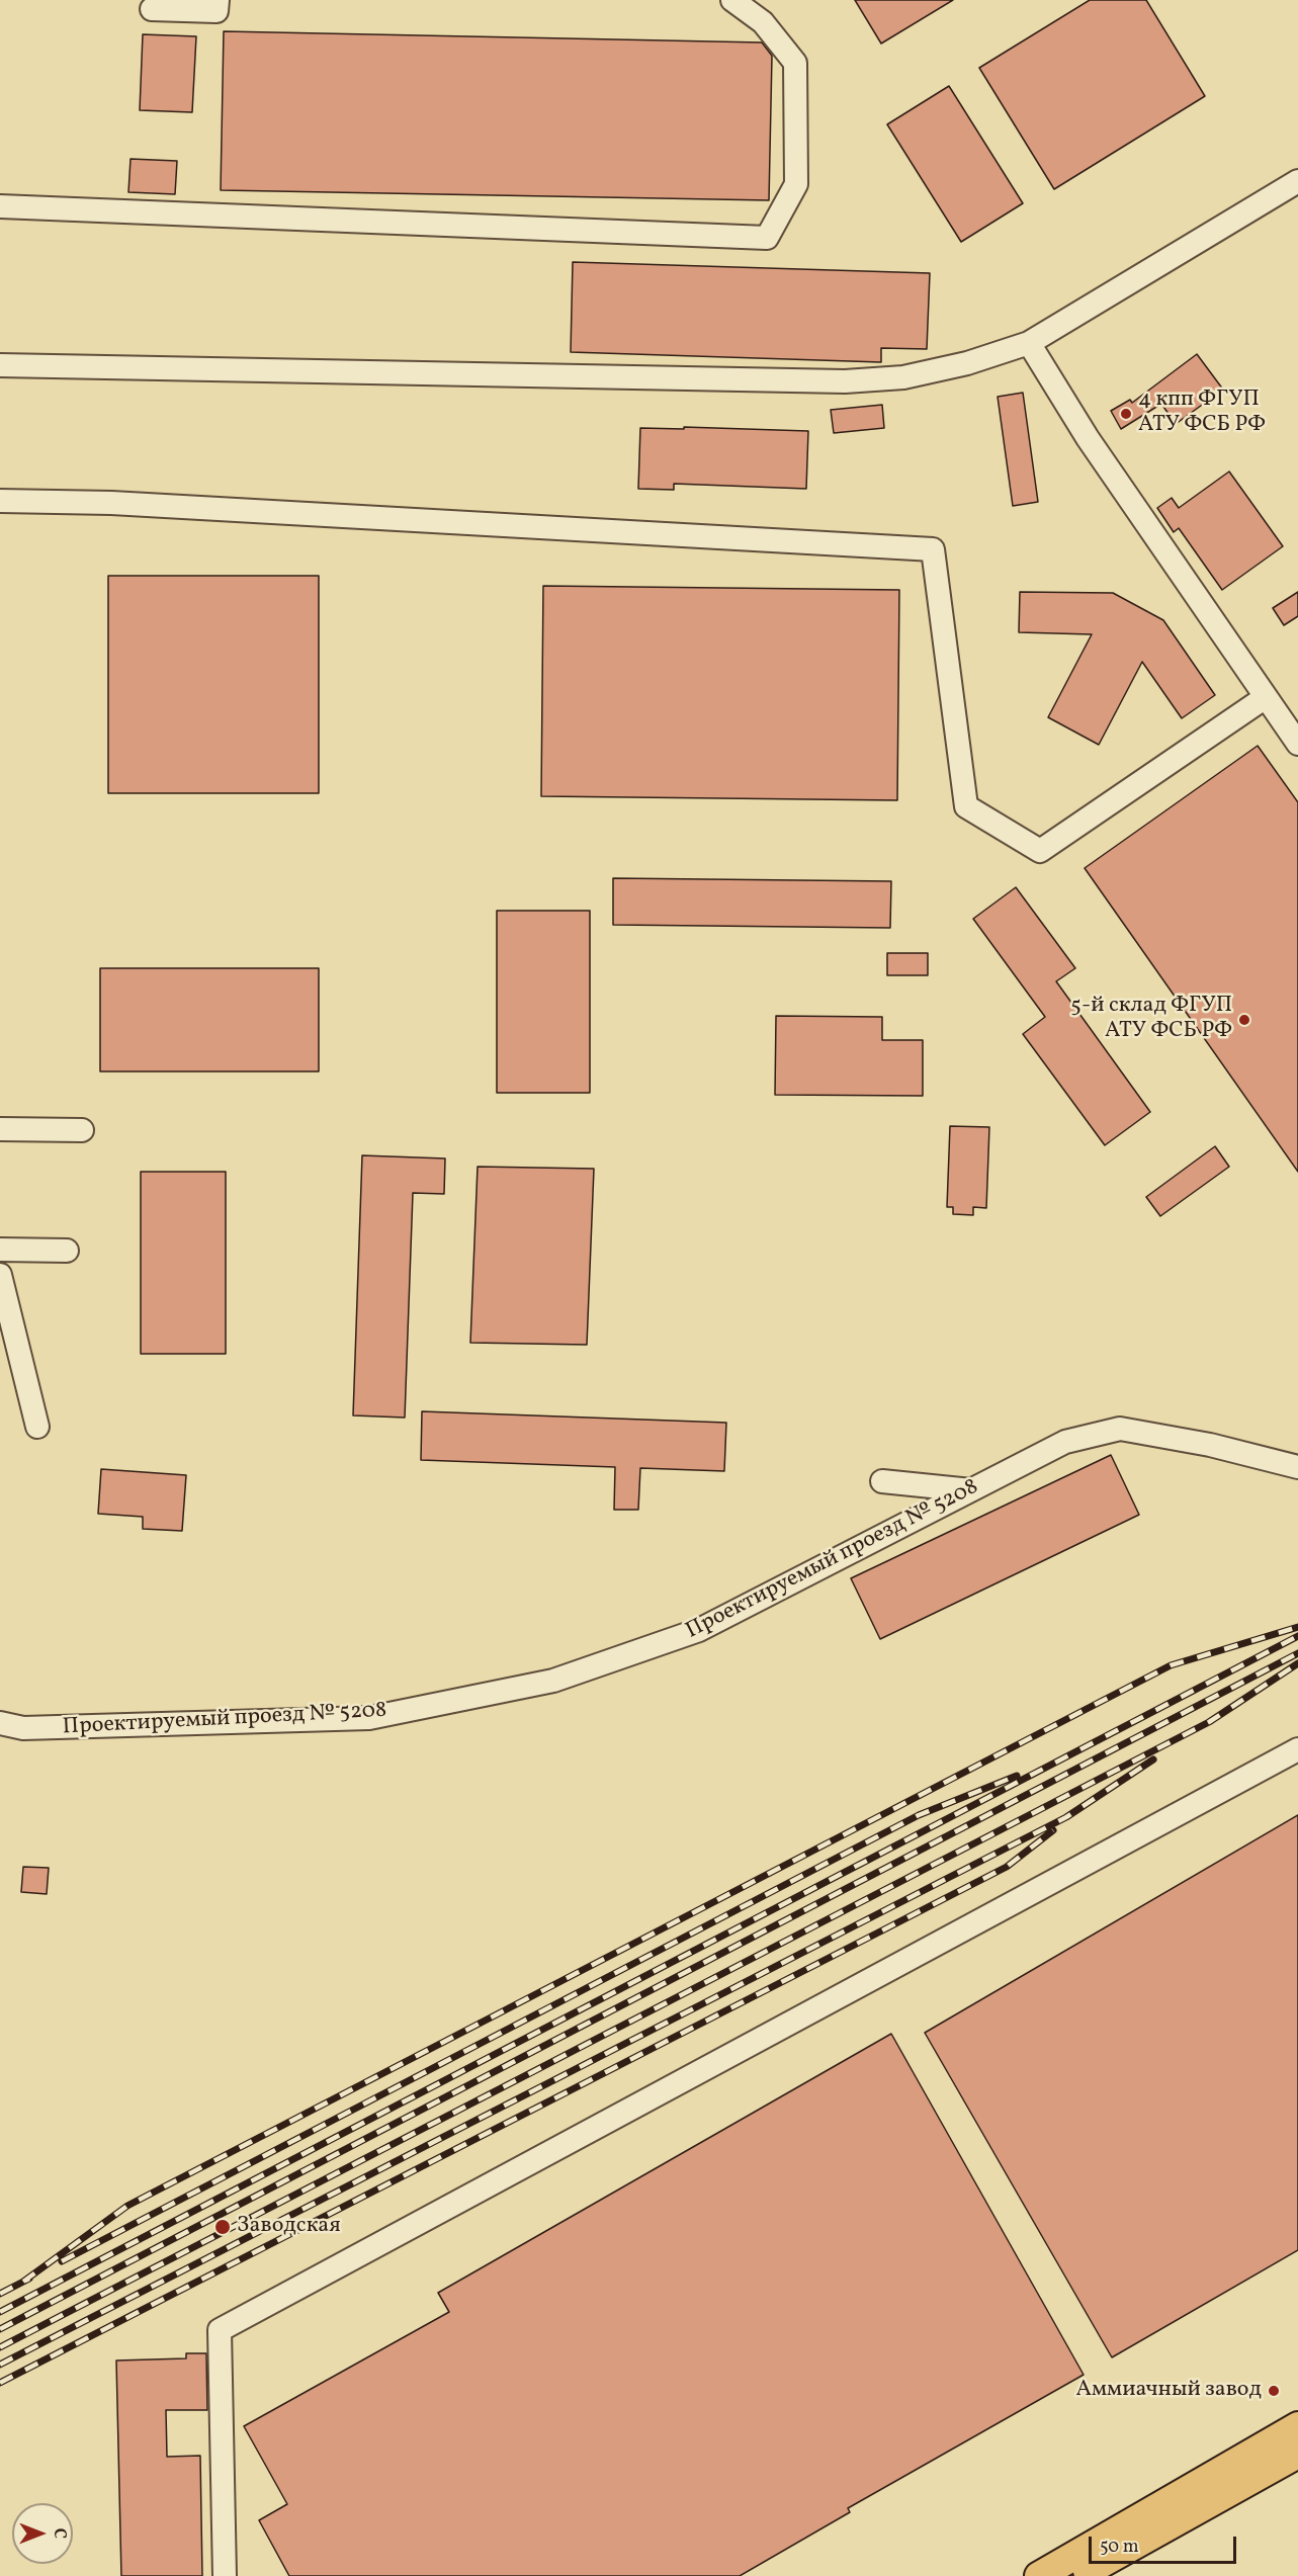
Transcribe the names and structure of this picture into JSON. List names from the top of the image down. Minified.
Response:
{"streets":{"street":["Проектируемый проезд № 5208"]},"places":["4 кпп ФГУП АТУ ФСБ РФ","5-й склад ФГУП АТУ ФСБ РФ","Заводская","Аммиачный завод"],"scale_bar":"50 m","north":"right"}
